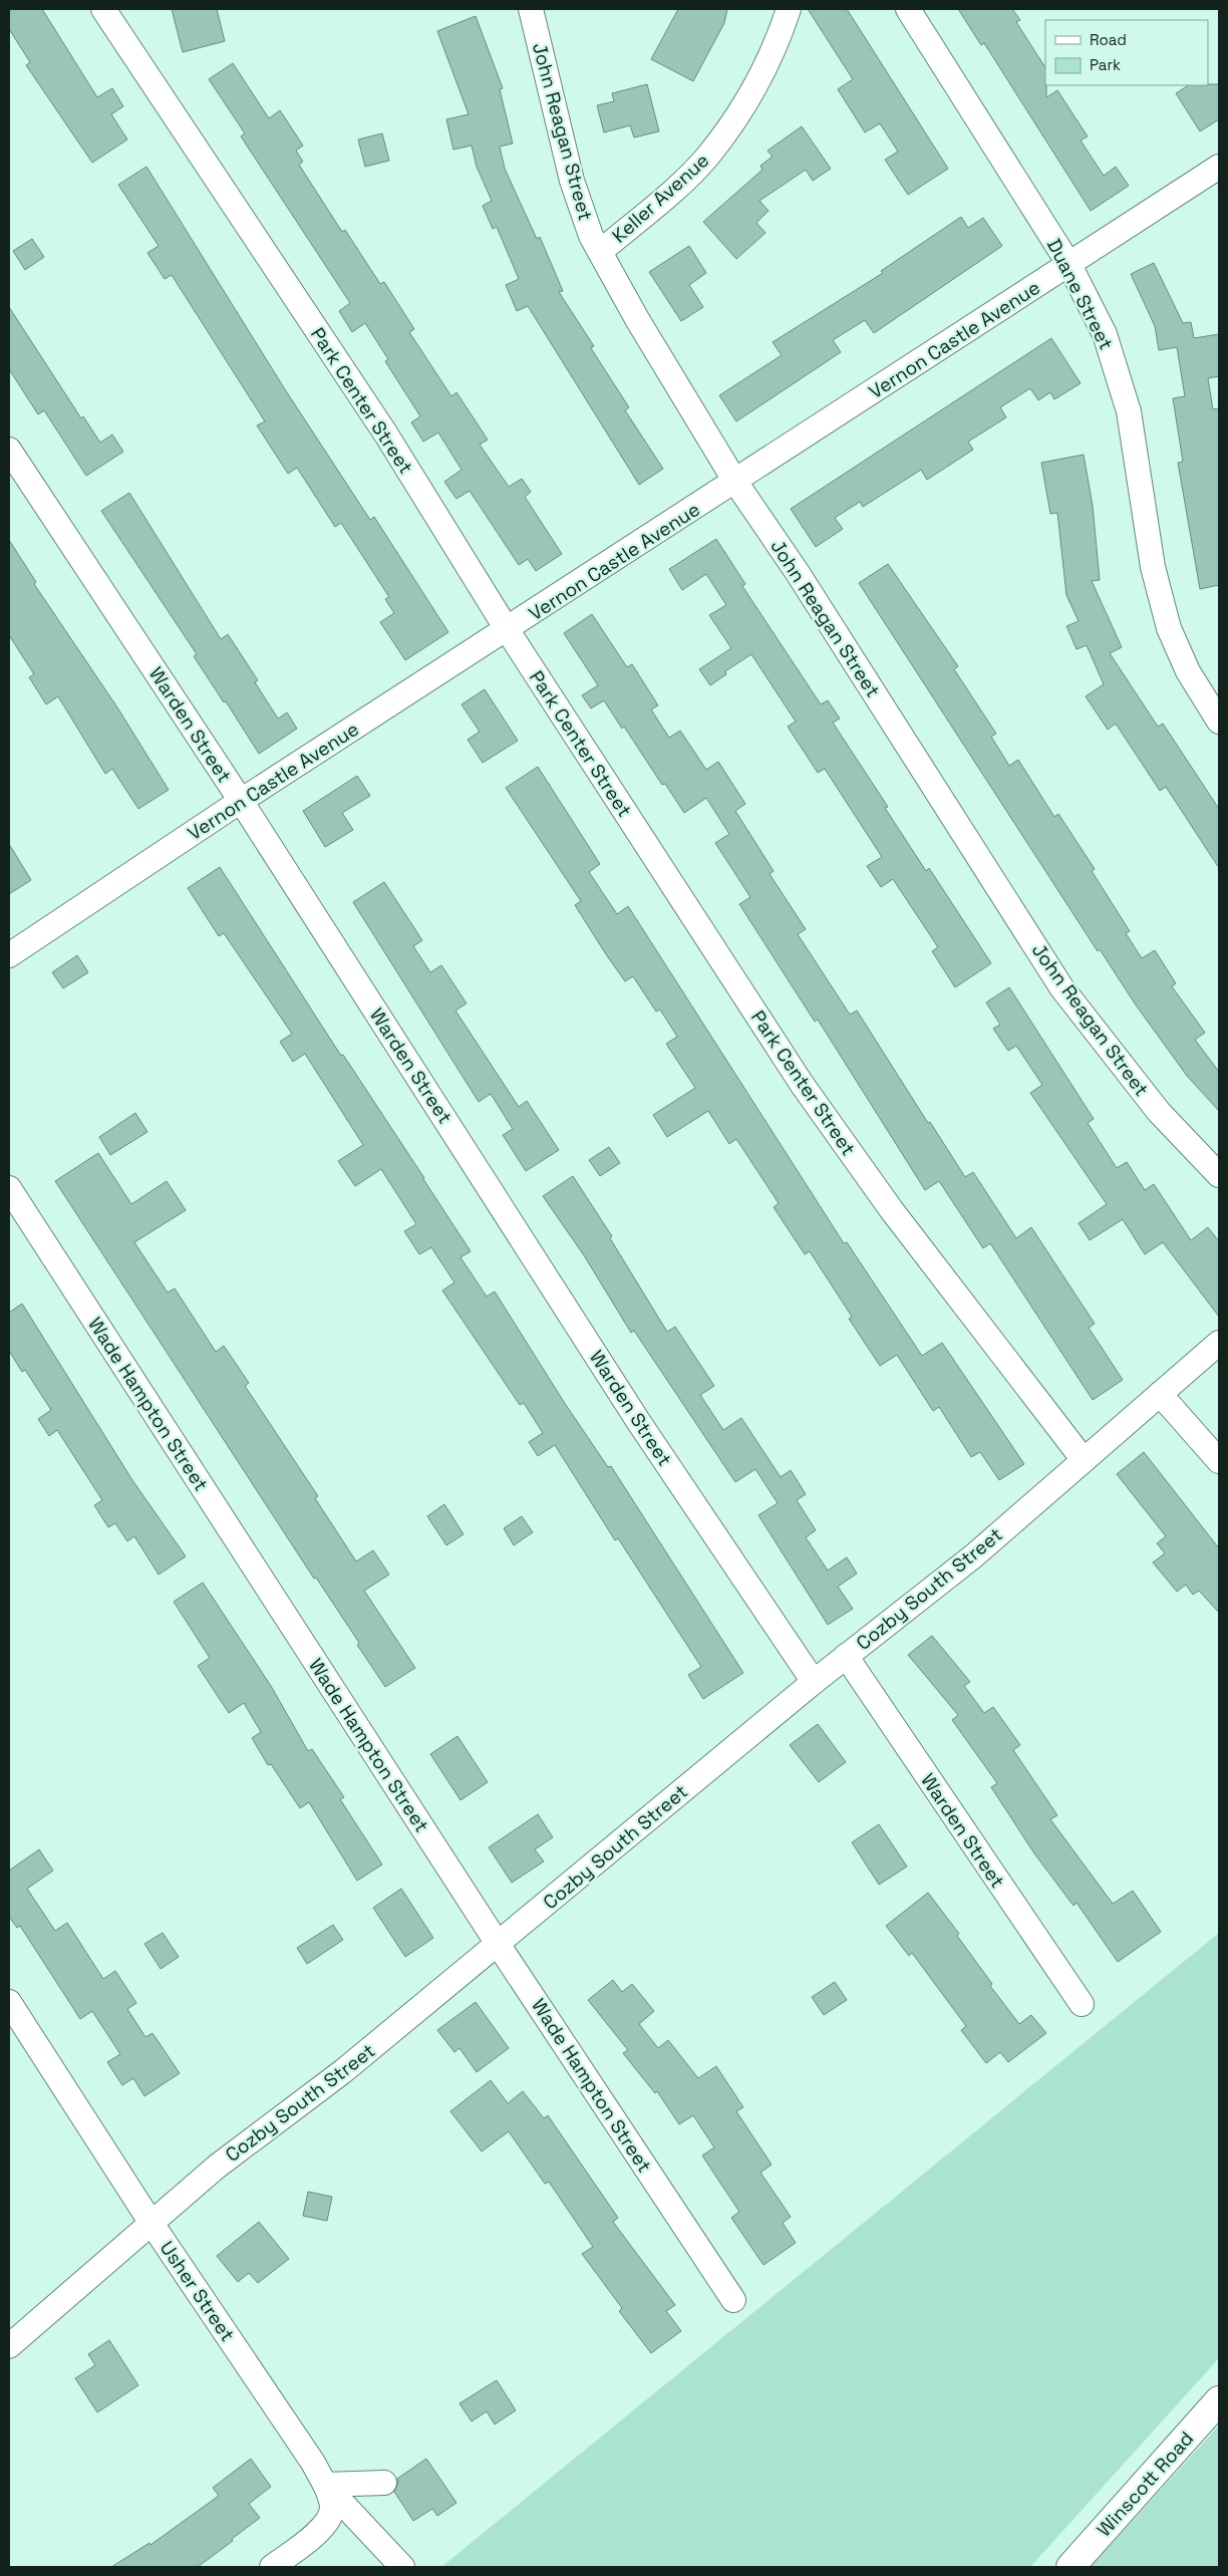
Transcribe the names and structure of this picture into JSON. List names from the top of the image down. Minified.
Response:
{"streets":{"main road":["Winscott Road"],"street":["John Reagan Street","Keller Avenue","Duane Street","Vernon Castle Avenue","Park Center Street","Warden Street","Wade Hampton Street","Cozby South Street","Usher Street"]},"crossings":[["John Reagan Street","Keller Avenue"],["John Reagan Street","Vernon Castle Avenue"],["Duane Street","Vernon Castle Avenue"],["Vernon Castle Avenue","Park Center Street"],["Vernon Castle Avenue","Warden Street"],["Park Center Street","Cozby South Street"],["Warden Street","Cozby South Street"],["Wade Hampton Street","Cozby South Street"],["Cozby South Street","Usher Street"]],"legend":["Road","Park"]}
